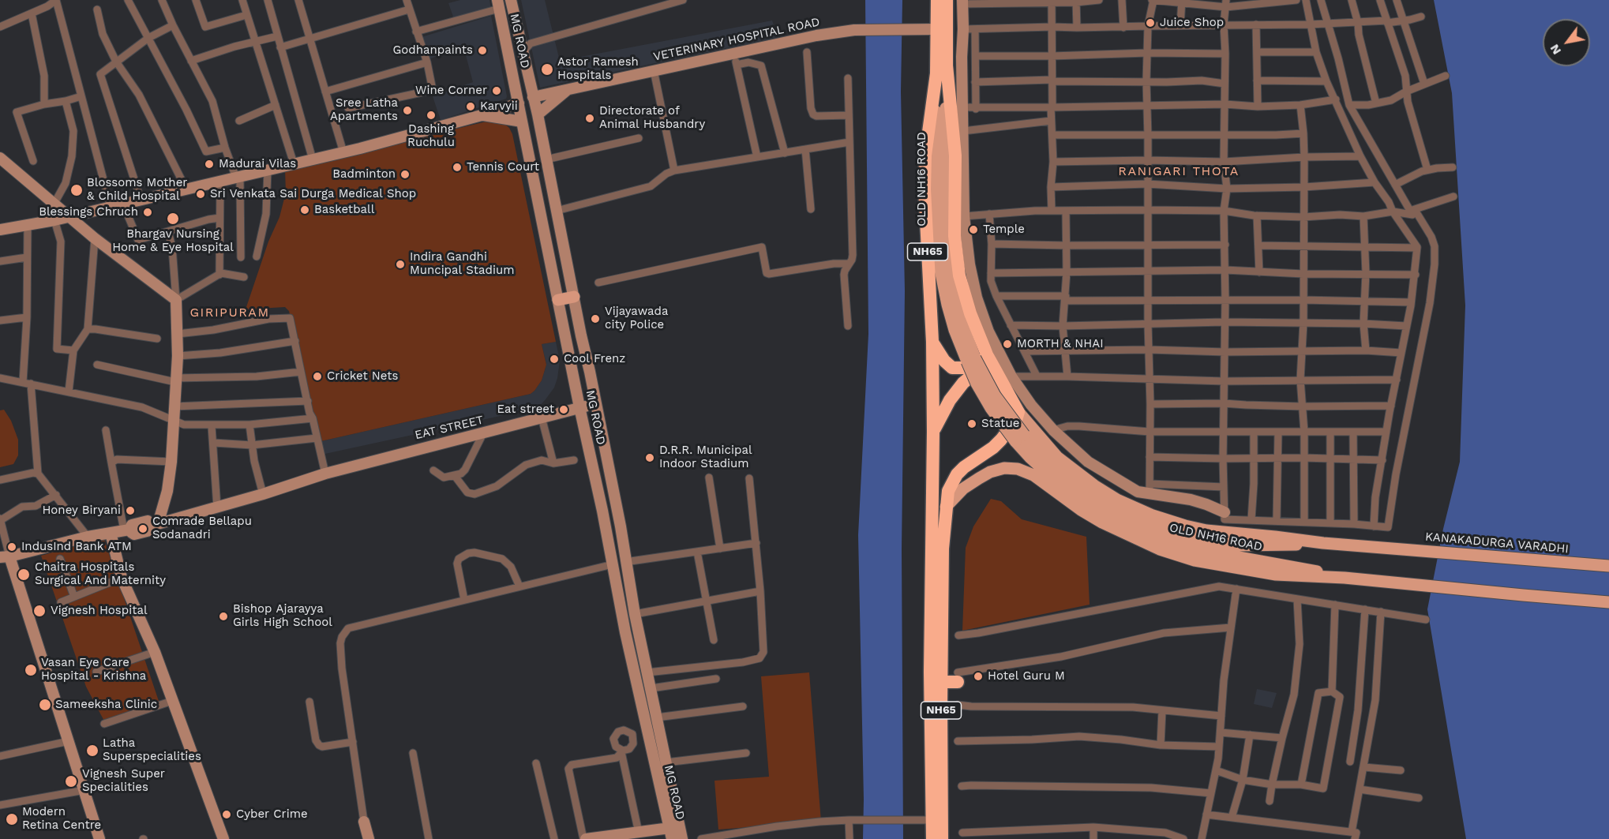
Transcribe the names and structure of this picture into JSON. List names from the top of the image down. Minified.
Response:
{"streets":{"highway":["NH65"],"main road":["OLD NH16 ROAD","KANAKADURGA VARADHI"],"street":["VETERINARY HOSPITAL ROAD","MG ROAD","EAT STREET"]},"crossings":[["VETERINARY HOSPITAL ROAD","MG ROAD"],["VETERINARY HOSPITAL ROAD","NH65"],["MG ROAD","EAT STREET"],["OLD NH16 ROAD","NH65"],["OLD NH16 ROAD","KANAKADURGA VARADHI"]],"districts":["RANIGARI THOTA","GIRIPURAM"],"places":["Juice Shop","Godhanpaints","Astor Ramesh Hospitals","Wine Corner","Karvyii","Sree Latha Apartments","Dashing Ruchulu","Directorate of Animal Husbandry","Madurai Vilas","Tennis Court","Badminton","Blossoms Mother & Child Hospital","Sri Venkata Sai Durga Medical Shop","Basketball","Blessings Chruch","Bhargav Nursing Home & Eye Hospital","Temple","Indira Gandhi Muncipal Stadium","Vijayawada city Police","MORTH & NHAI","Cool Frenz","Cricket Nets","Eat street","Statue","D.R.R. Municipal Indoor Stadium","Honey Biryani","Comrade Bellapu Sodanadri","IndusInd Bank ATM","Chaitra Hospitals Surgical And Maternity","Vignesh Hospital","Bishop Ajarayya Girls High School","Vasan Eye Care Hospital - Krishna","Hotel Guru M","Sameeksha Clinic","Latha Superspecialities","Vignesh Super Specialities","Cyber Crime","Modern Retina Centre"],"north":"bottom left"}
